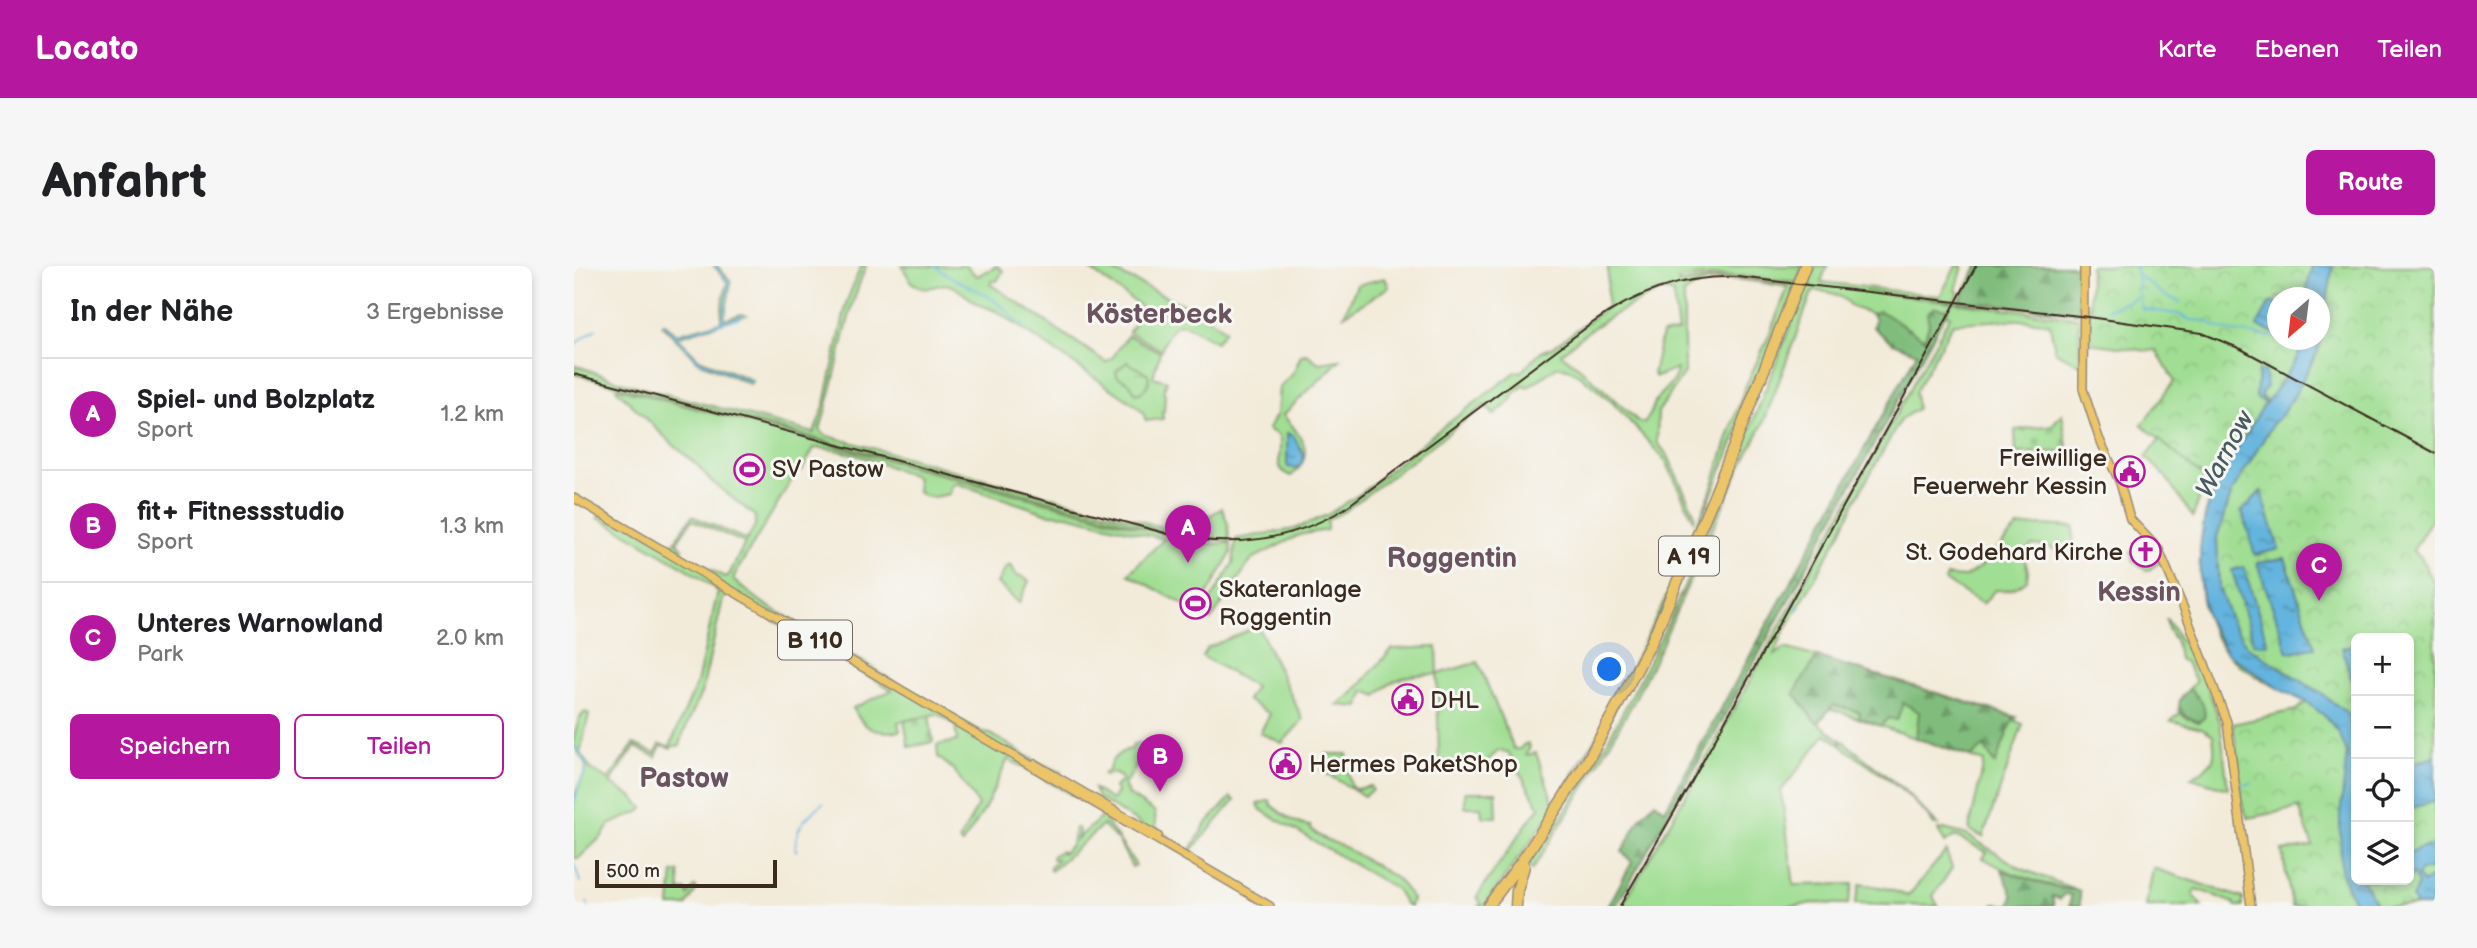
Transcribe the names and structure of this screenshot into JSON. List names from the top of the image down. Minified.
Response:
{"streets":{"highway":["A 19"],"main road":["B 110"]},"districts":["Kösterbeck","Roggentin","Kessin","Pastow"],"water":["Warnow"],"places":{"sports":["SV Pastow","Skateranlage Roggentin"],"public building":["Freiwillige Feuerwehr Kessin","DHL","Hermes PaketShop"],"church":["St. Godehard Kirche"]},"scale_bar":"500 m","north":"bottom left","page":{"header":"Locato","nav":["Karte","Ebenen","Teilen"],"buttons":["Route",["Speichern","Teilen"]],"title":"Anfahrt","heading":["In der Nähe","3 Ergebnisse"],"list":[{"mark":"A","name":"Spiel- und Bolzplatz","note":"Sport","value":"1.2 km"},{"mark":"B","name":"fit+ Fitnessstudio","note":"Sport","value":"1.3 km"},{"mark":"C","name":"Unteres Warnowland","note":"Park","value":"2.0 km"}],"pins":["A","C","B"],"map_buttons":["+","−"],"scale":"500 m"}}
